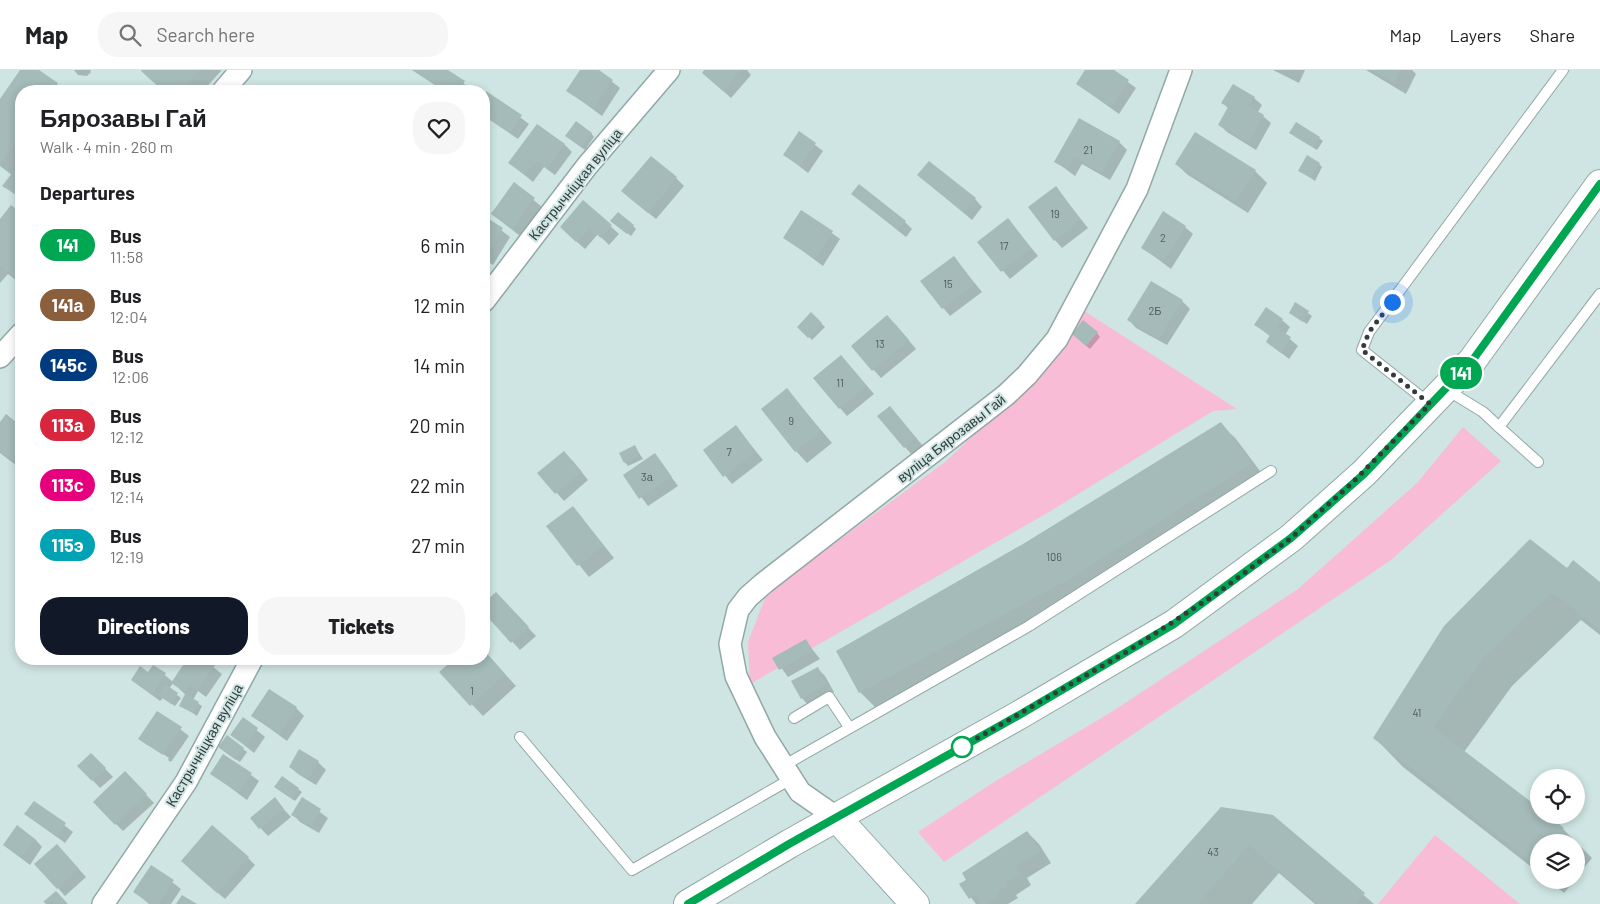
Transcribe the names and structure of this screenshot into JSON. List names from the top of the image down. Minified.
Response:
{"streets":{"street":["Кастрычніцкая вуліца","вуліца Бярозавы Гай"]},"lines":["bus line 141"],"house_numbers":["21","19","2","17","15","2Б","13","11","9","7","3а","106","1","41","43"],"page":{"header":"Map","search":"Search here","nav":["Map","Layers","Share"],"on_map":"141","heading":[["Бярозавы Гай","Walk · 4 min · 260 m"],"Departures"],"list":[{"mark":"141","name":"Bus","note":"11:58","value":"6 min"},{"mark":"141а","name":"Bus","note":"12:04","value":"12 min"},{"mark":"145с","name":"Bus","note":"12:06","value":"14 min"},{"mark":"113а","name":"Bus","note":"12:12","value":"20 min"},{"mark":"113с","name":"Bus","note":"12:14","value":"22 min"},{"mark":"115э","name":"Bus","note":"12:19","value":"27 min"}],"buttons":["Directions","Tickets"]}}
